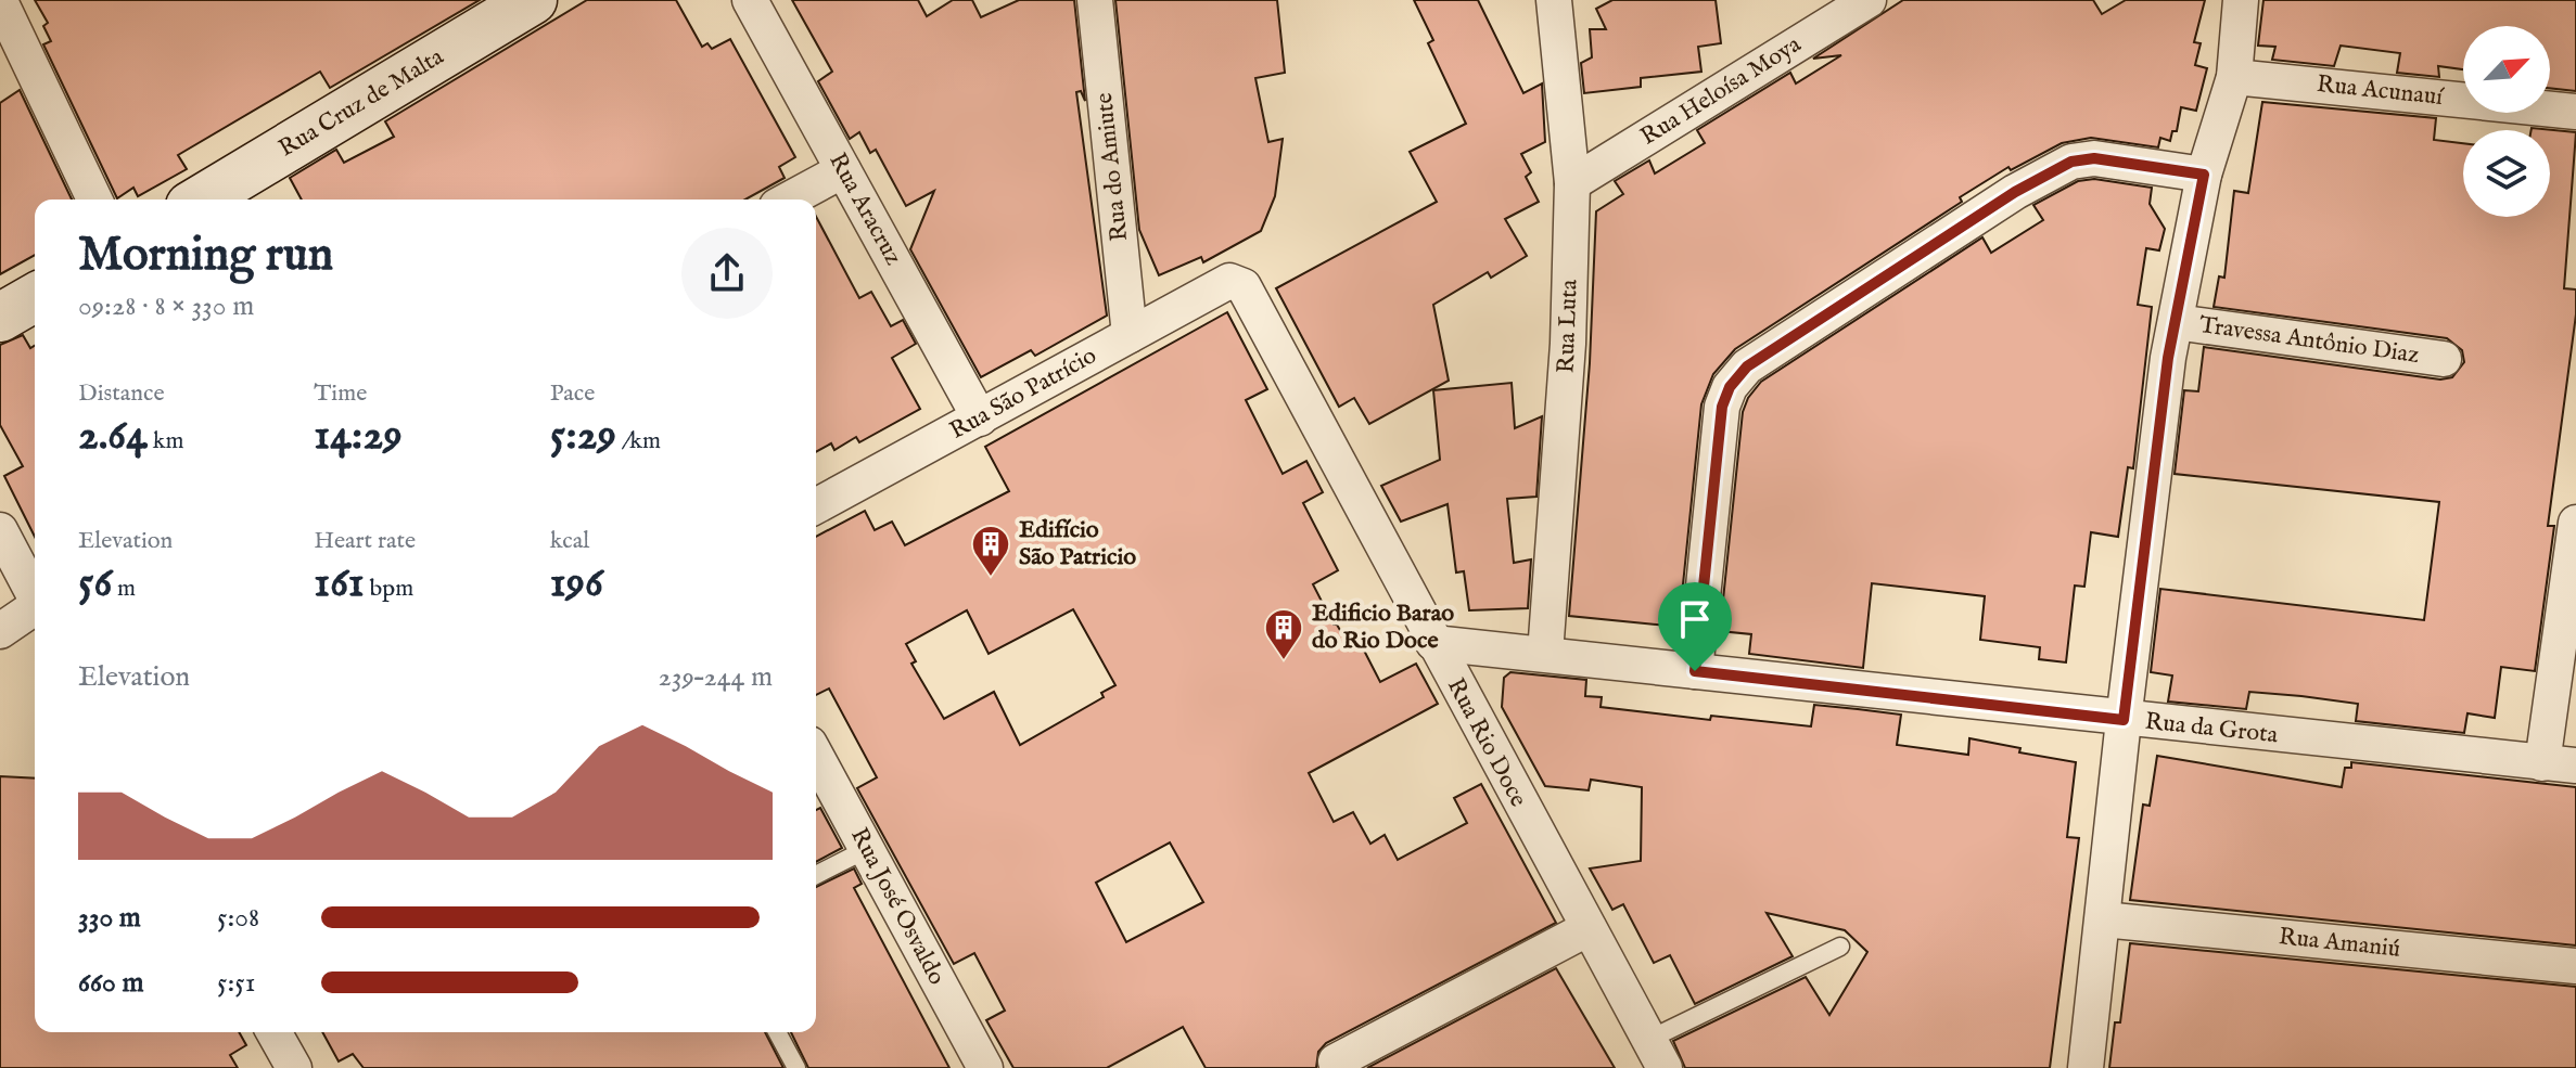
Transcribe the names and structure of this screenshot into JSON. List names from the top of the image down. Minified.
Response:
{"streets":{"street":["Rua Heloísa Moya","Rua Acunauí","Rua Cruz de Malta","Rua do Amiute","Rua Aracruz","Rua Luta","Travessa Antônio Diaz","Rua São Patrício","Rua da Grota","Rua Rio Doce","Rua José Osvaldo","Rua Amaniú"]},"crossings":[["Rua Heloísa Moya","Rua Luta"],["Rua do Amiute","Rua São Patrício"],["Rua Aracruz","Rua São Patrício"],["Rua Luta","Rua da Grota"],["Rua São Patrício","Rua Rio Doce"],["Rua da Grota","Rua Rio Doce"]],"places":{"building":["Edifício São Patricio","Edificio Barao do Rio Doce"]},"north":"top right","page":{"heading":["Morning run","09:28 · 8 × 330 m"],"stats":[["Distance","2.64 km"],["Time","14:29"],["Pace","5:29 /km"],["Elevation","56 m"],["Heart rate","161 bpm"],["kcal","196"]],"chart":["Elevation","239–244 m"],"list":[{"name":"330 m","note":"5:08"},{"name":"660 m","note":"5:51"}]}}
